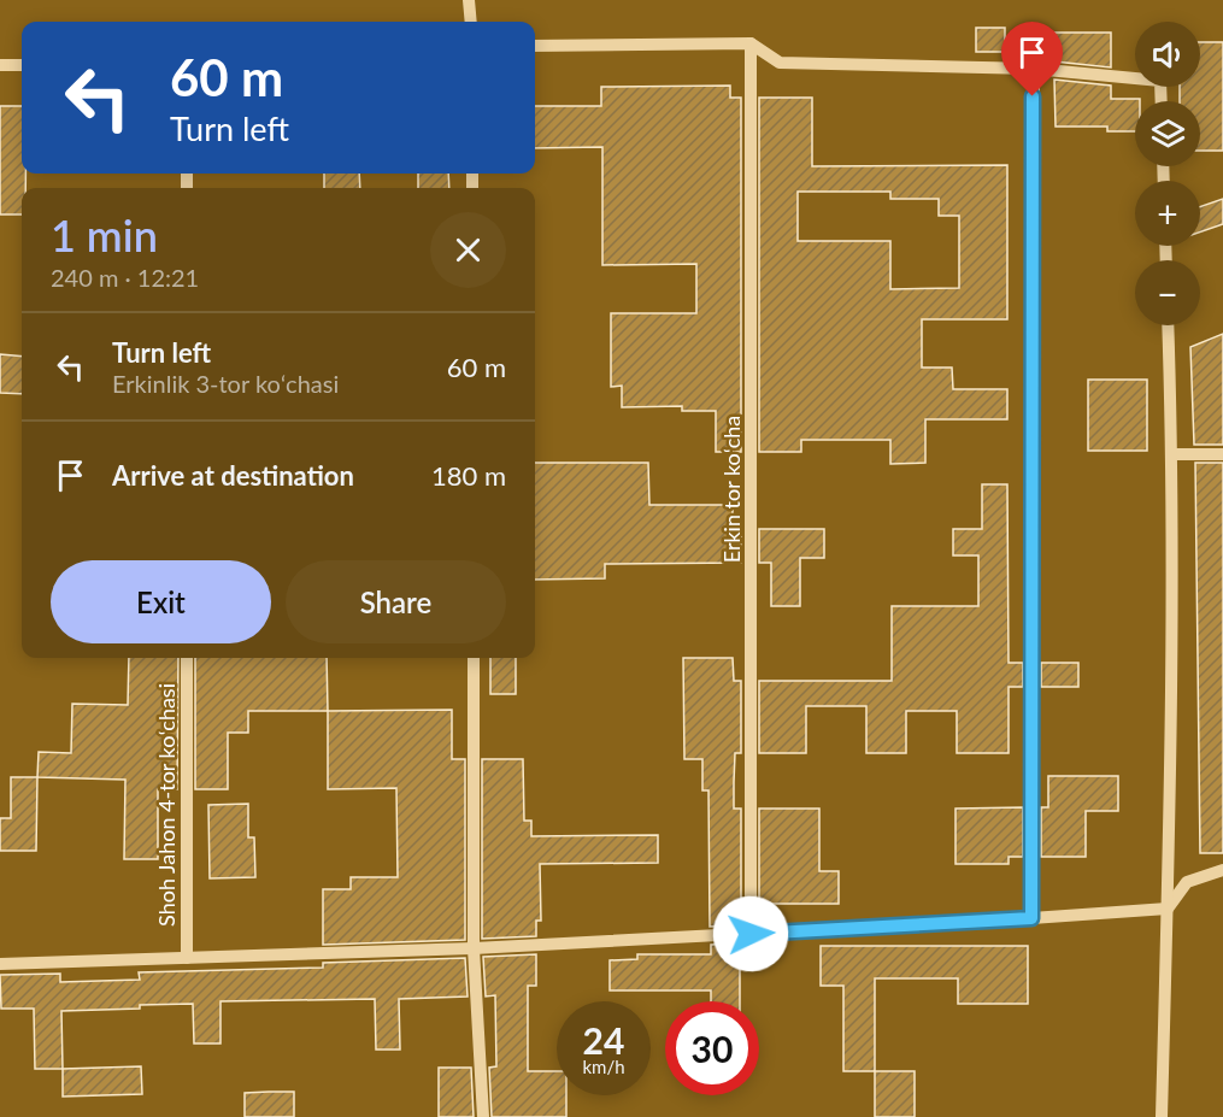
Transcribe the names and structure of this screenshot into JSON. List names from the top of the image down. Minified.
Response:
{"streets":{"street":["Erkin tor koʻcha","Shoh Jahon 4-tor koʻchasi"]},"page":{"map_buttons":["+","−"],"turn":["60 m","Turn left"],"heading":["1 min","240 m · 12:21"],"list":[{"name":"Turn left","note":"Erkinlik 3-tor koʻchasi","value":"60 m"},{"name":"Arrive at destination","value":"180 m"}],"buttons":["Exit","Share"],"speed":"24 km/h","limit":"30"}}
